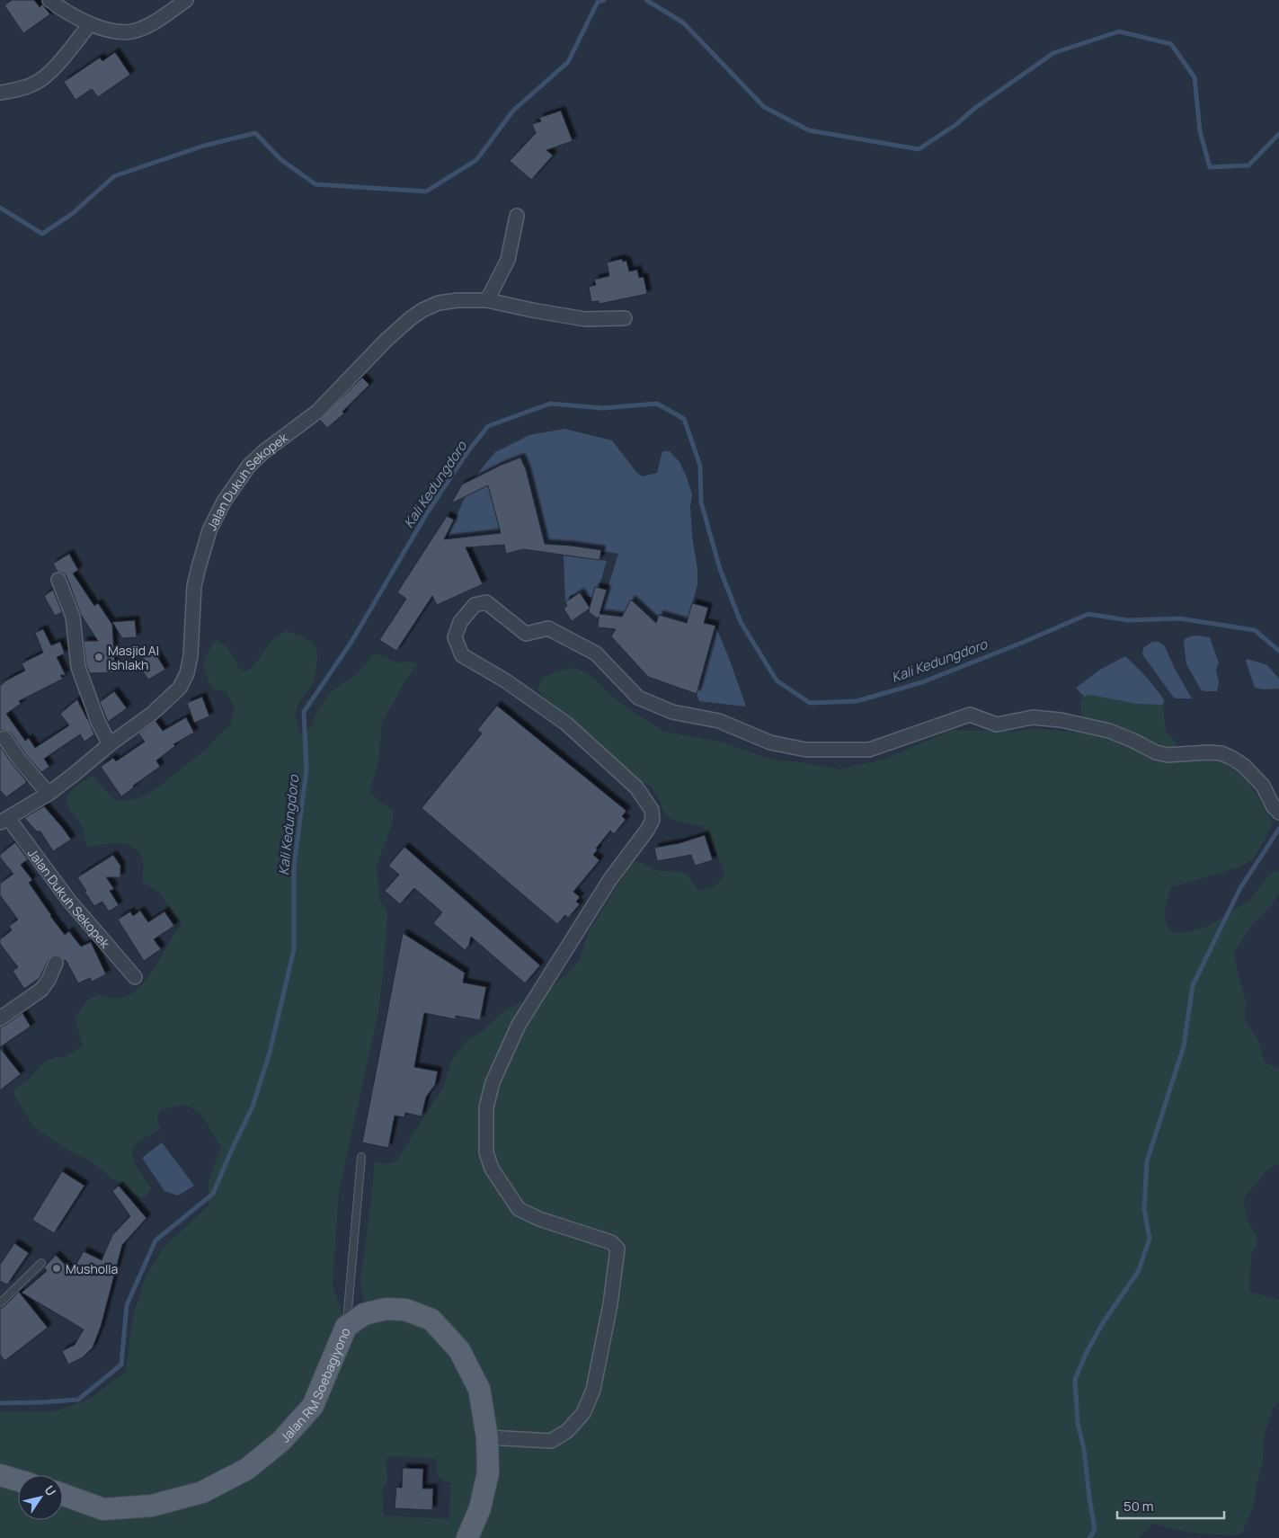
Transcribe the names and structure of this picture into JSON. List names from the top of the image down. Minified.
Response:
{"streets":{"main road":["Jalan RM Soebagiyono"],"street":["Jalan Dukuh Sekopek"]},"water":["Kali Kedungdoro"],"places":["Masjid Al Ishlakh","Musholla"],"scale_bar":"50 m","north":"top right"}
